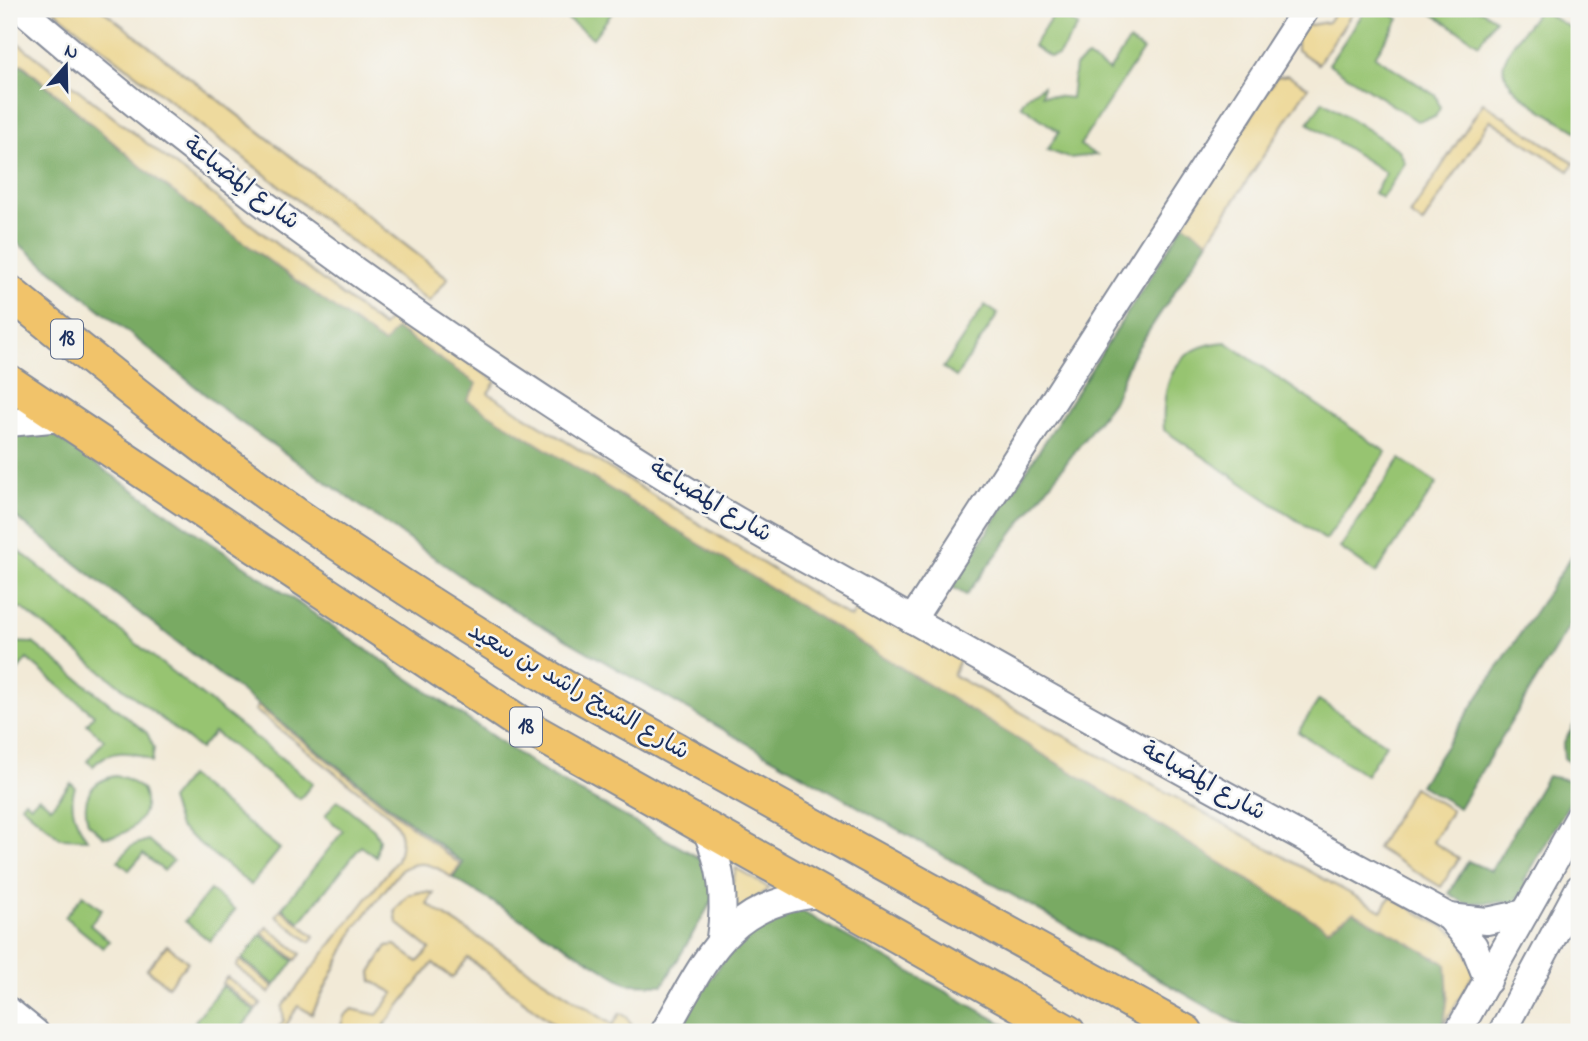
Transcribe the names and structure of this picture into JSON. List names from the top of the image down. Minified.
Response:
{"streets":{"main road":["18","شارع الشيخ راشد بن سعيد"],"street":["شارع المِضباعة"]},"north":"top"}
